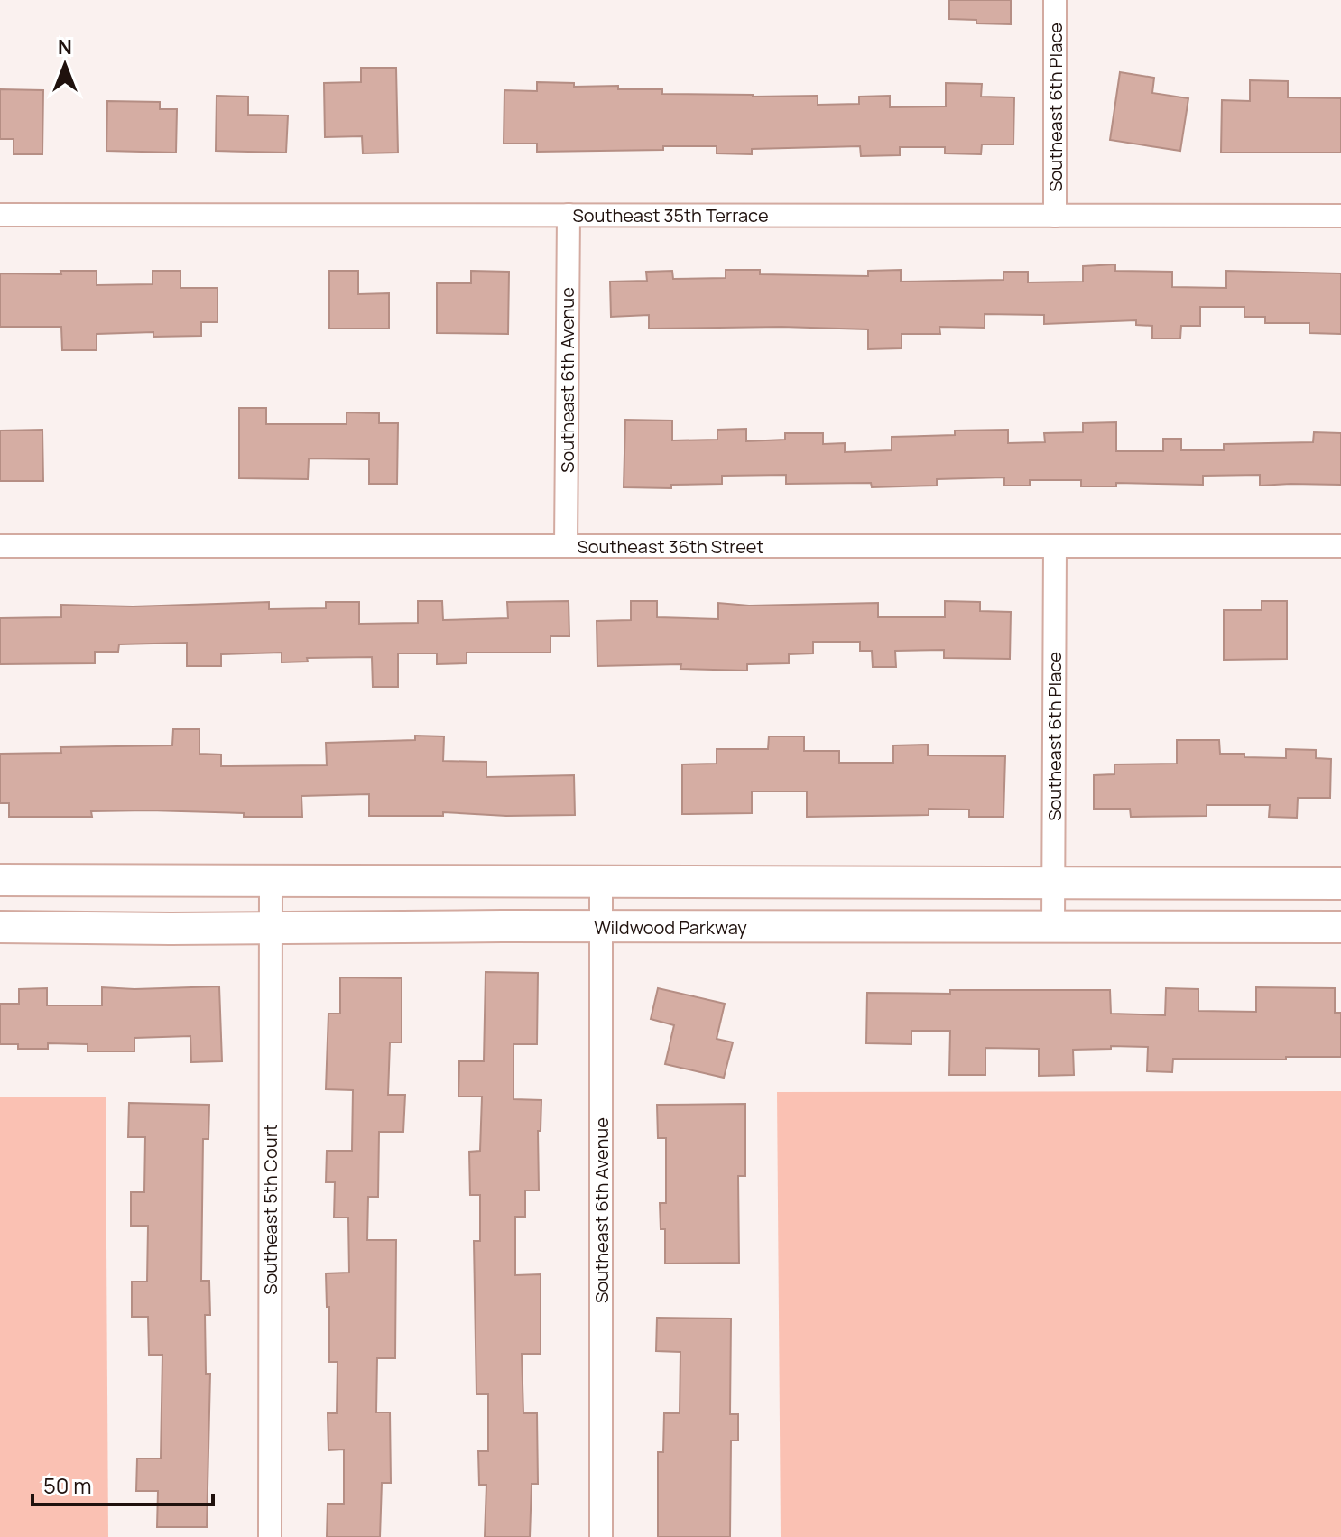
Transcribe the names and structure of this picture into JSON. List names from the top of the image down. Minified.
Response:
{"streets":{"street":["Southeast 6th Place","Southeast 35th Terrace","Southeast 6th Avenue","Southeast 36th Street","Wildwood Parkway","Southeast 5th Court"]},"crossings":[["Southeast 6th Place","Southeast 35th Terrace"],["Southeast 6th Place","Southeast 36th Street"],["Southeast 6th Place","Wildwood Parkway"],["Southeast 35th Terrace","Southeast 6th Avenue"],["Southeast 6th Avenue","Southeast 36th Street"],["Southeast 6th Avenue","Wildwood Parkway"],["Wildwood Parkway","Southeast 5th Court"]],"scale_bar":"50 m","north":"top"}
